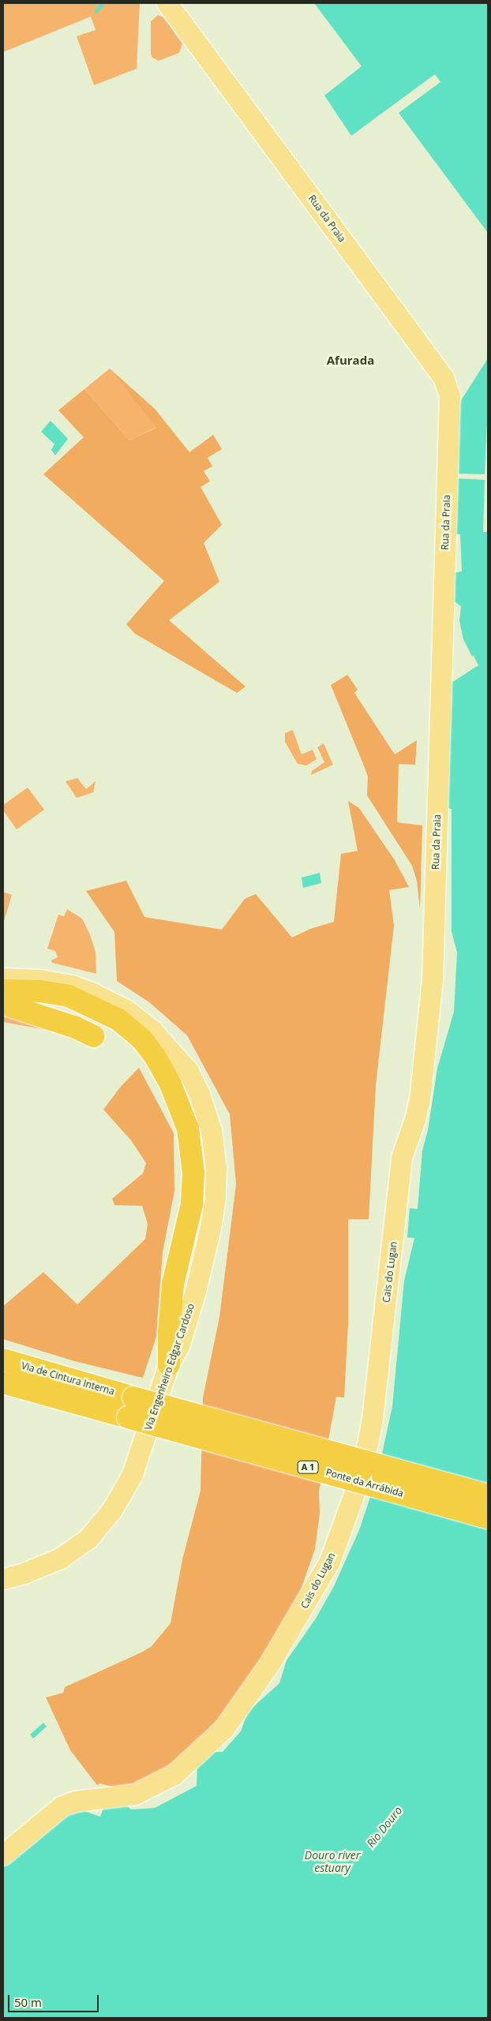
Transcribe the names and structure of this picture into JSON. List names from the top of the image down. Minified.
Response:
{"streets":{"highway":["Via de Cintura Interna","A 1","Ponte da Arrábida"],"main road":["Rua da Praia","Cais do Lugan","Via Engenheiro Edgar Cardoso"]},"crossings":[["Rua da Praia","Cais do Lugan"],["Via de Cintura Interna","A 1"],["Via de Cintura Interna","Ponte da Arrábida"],["A 1","Ponte da Arrábida"]],"districts":["Afurada"],"water":["Rio Douro","Douro river estuary"],"scale_bar":"50 m"}
